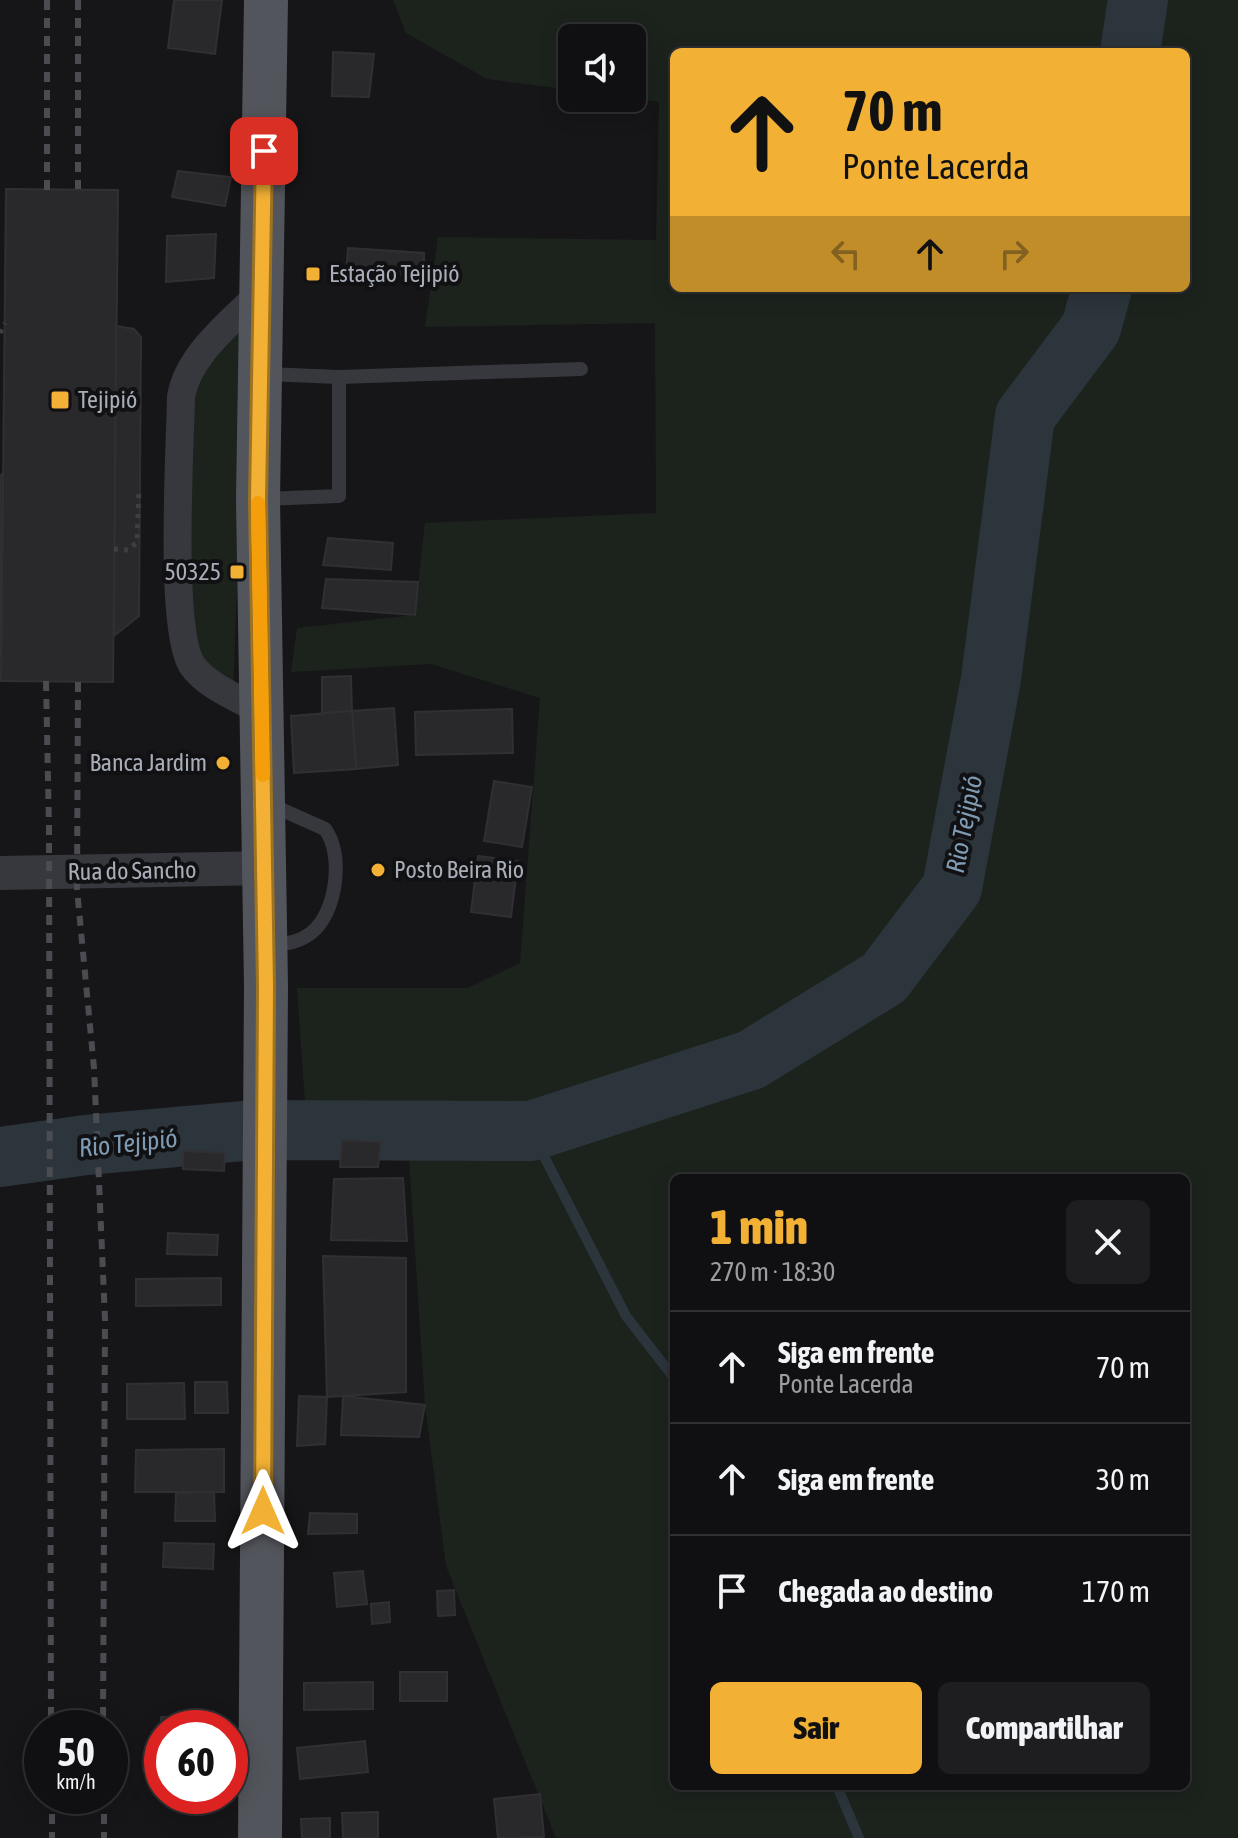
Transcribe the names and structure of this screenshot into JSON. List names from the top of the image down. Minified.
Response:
{"streets":{"street":["Rua do Sancho"]},"water":["Rio Tejipió"],"places":{"transit":["Estação Tejipió","Tejipió","50325"],"other":["Banca Jardim","Posto Beira Rio"]},"page":{"turn":["70 m","Ponte Lacerda"],"heading":["1 min","270 m · 18:30"],"list":[{"name":"Siga em frente","note":"Ponte Lacerda","value":"70 m"},{"name":"Siga em frente","value":"30 m"},{"name":"Chegada ao destino","value":"170 m"}],"buttons":["Sair","Compartilhar"],"speed":"50 km/h","limit":"60"}}
